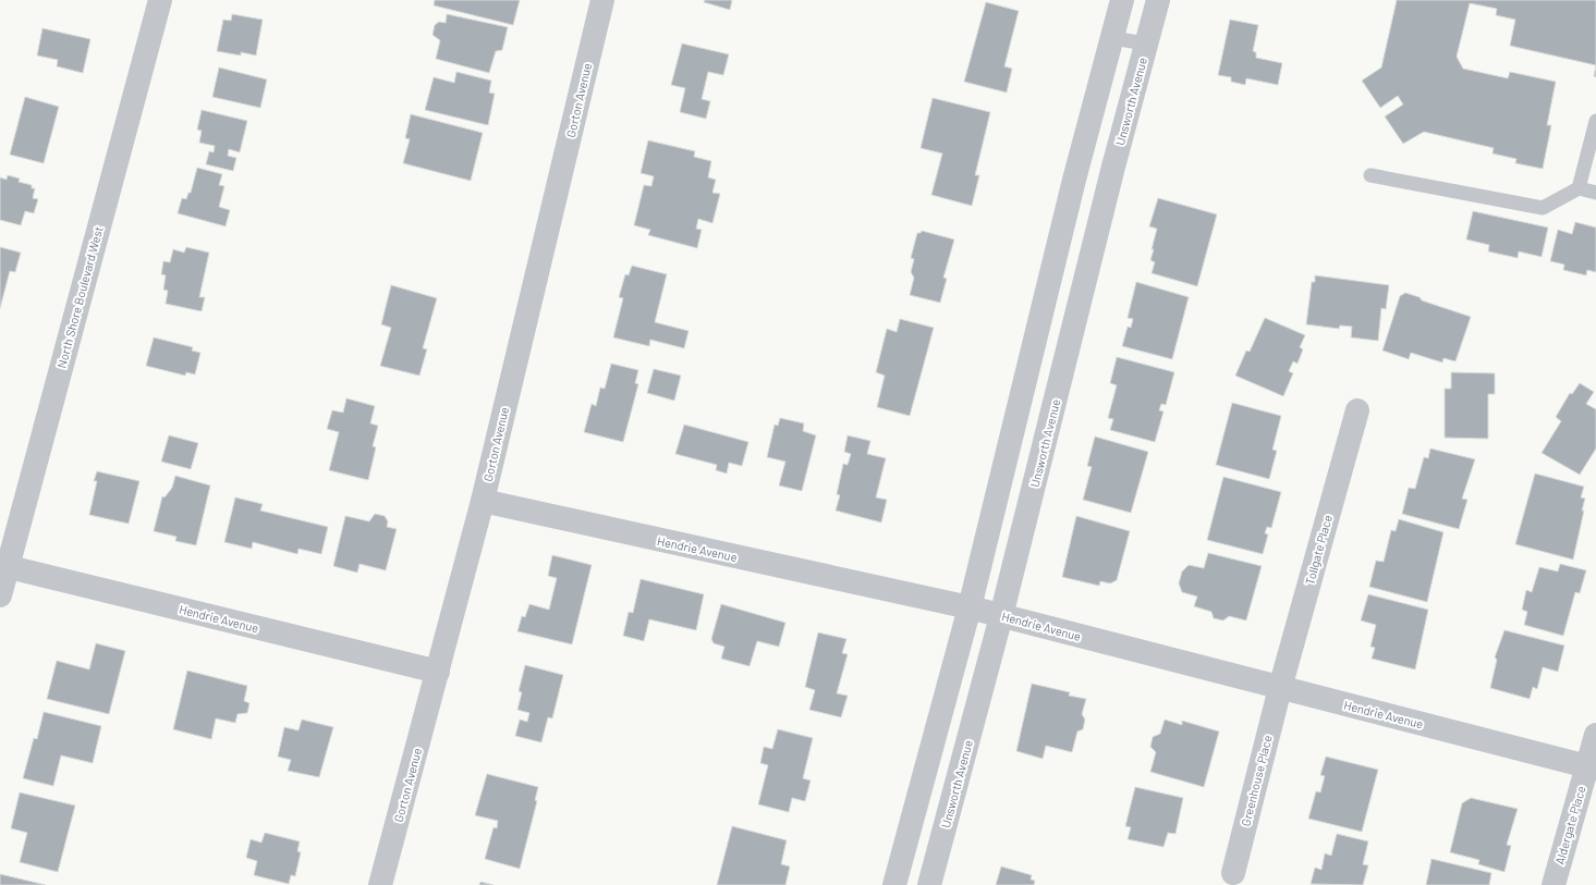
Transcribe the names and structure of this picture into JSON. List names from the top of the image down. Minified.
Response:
{"streets":{"street":["Gorton Avenue","Unsworth Avenue","North Shore Boulevard West","Hendrie Avenue","Tollgate Place","Greenhouse Place","Aldergate Place"]},"crossings":[["Gorton Avenue","Hendrie Avenue"],["Unsworth Avenue","Hendrie Avenue"],["North Shore Boulevard West","Hendrie Avenue"],["Hendrie Avenue","Tollgate Place"],["Hendrie Avenue","Greenhouse Place"],["Hendrie Avenue","Aldergate Place"],["Tollgate Place","Greenhouse Place"]]}
